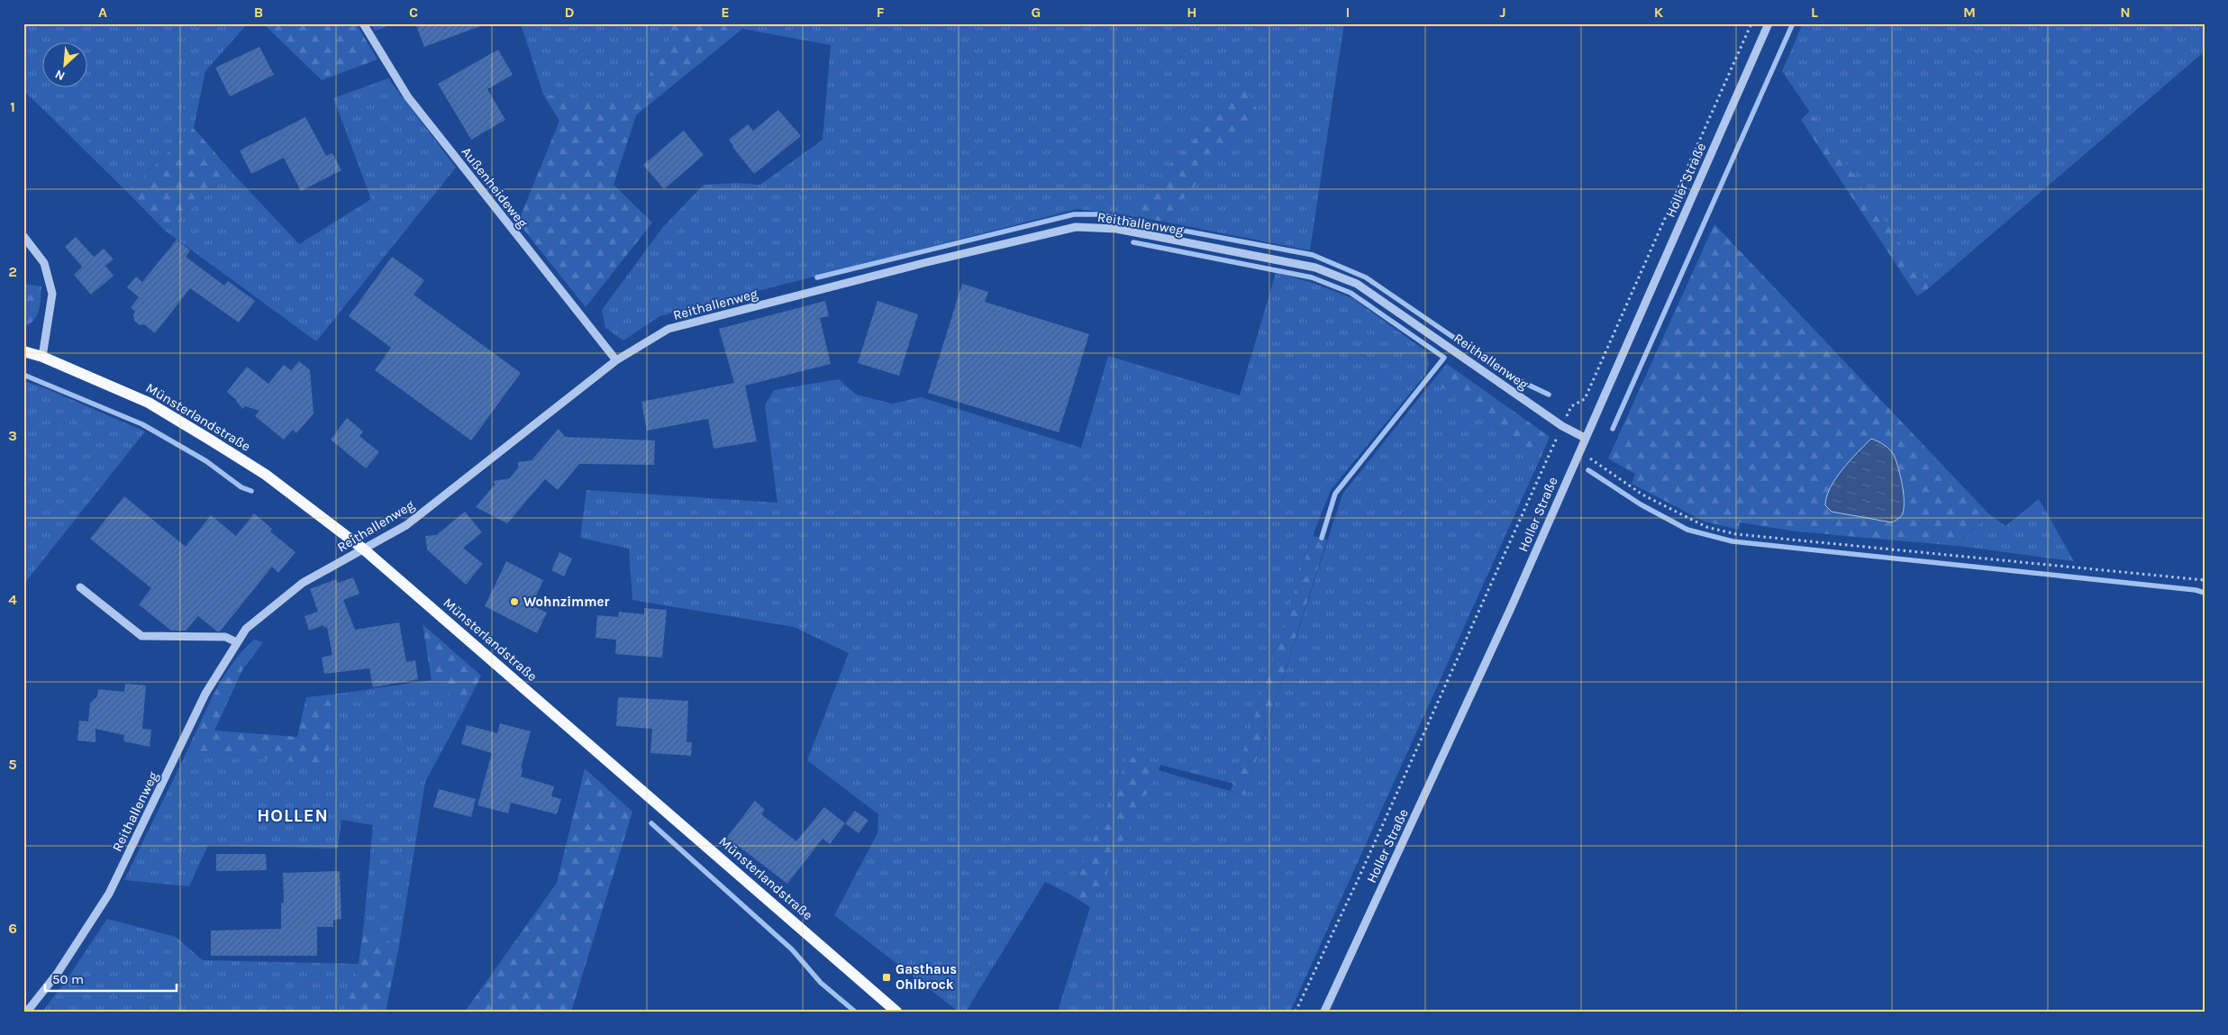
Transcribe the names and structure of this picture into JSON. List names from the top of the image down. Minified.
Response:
{"streets":{"main road":["Münsterlandstraße"],"street":["Holler Straße","Außenheideweg","Reithallenweg"]},"crossings":[["Holler Straße","Reithallenweg"],["Außenheideweg","Reithallenweg"],["Reithallenweg","Münsterlandstraße"]],"districts":["HOLLEN"],"places":{"other":["Wohnzimmer"],"transit":["Gasthaus Ohlbrock"]},"scale_bar":"50 m","north":"bottom left","grid":{"columns":["A","B","C","D","E","F","G","H","I","J","K","L","M","N"],"rows":["1","2","3","4","5","6"]}}
